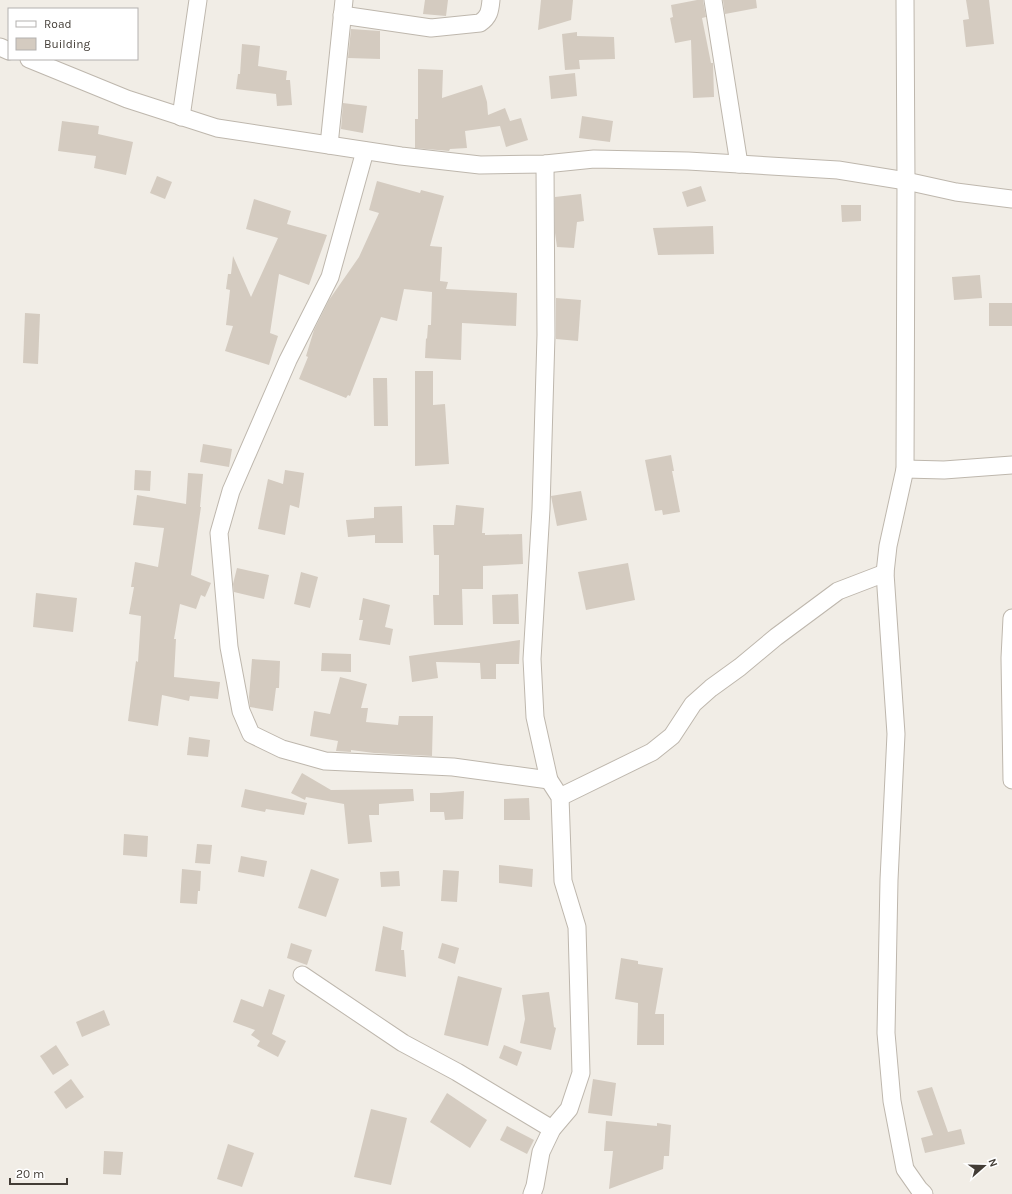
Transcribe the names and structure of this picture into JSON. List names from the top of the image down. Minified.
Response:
{"legend":["Road","Building"],"scale_bar":"20 m","north":"right"}
